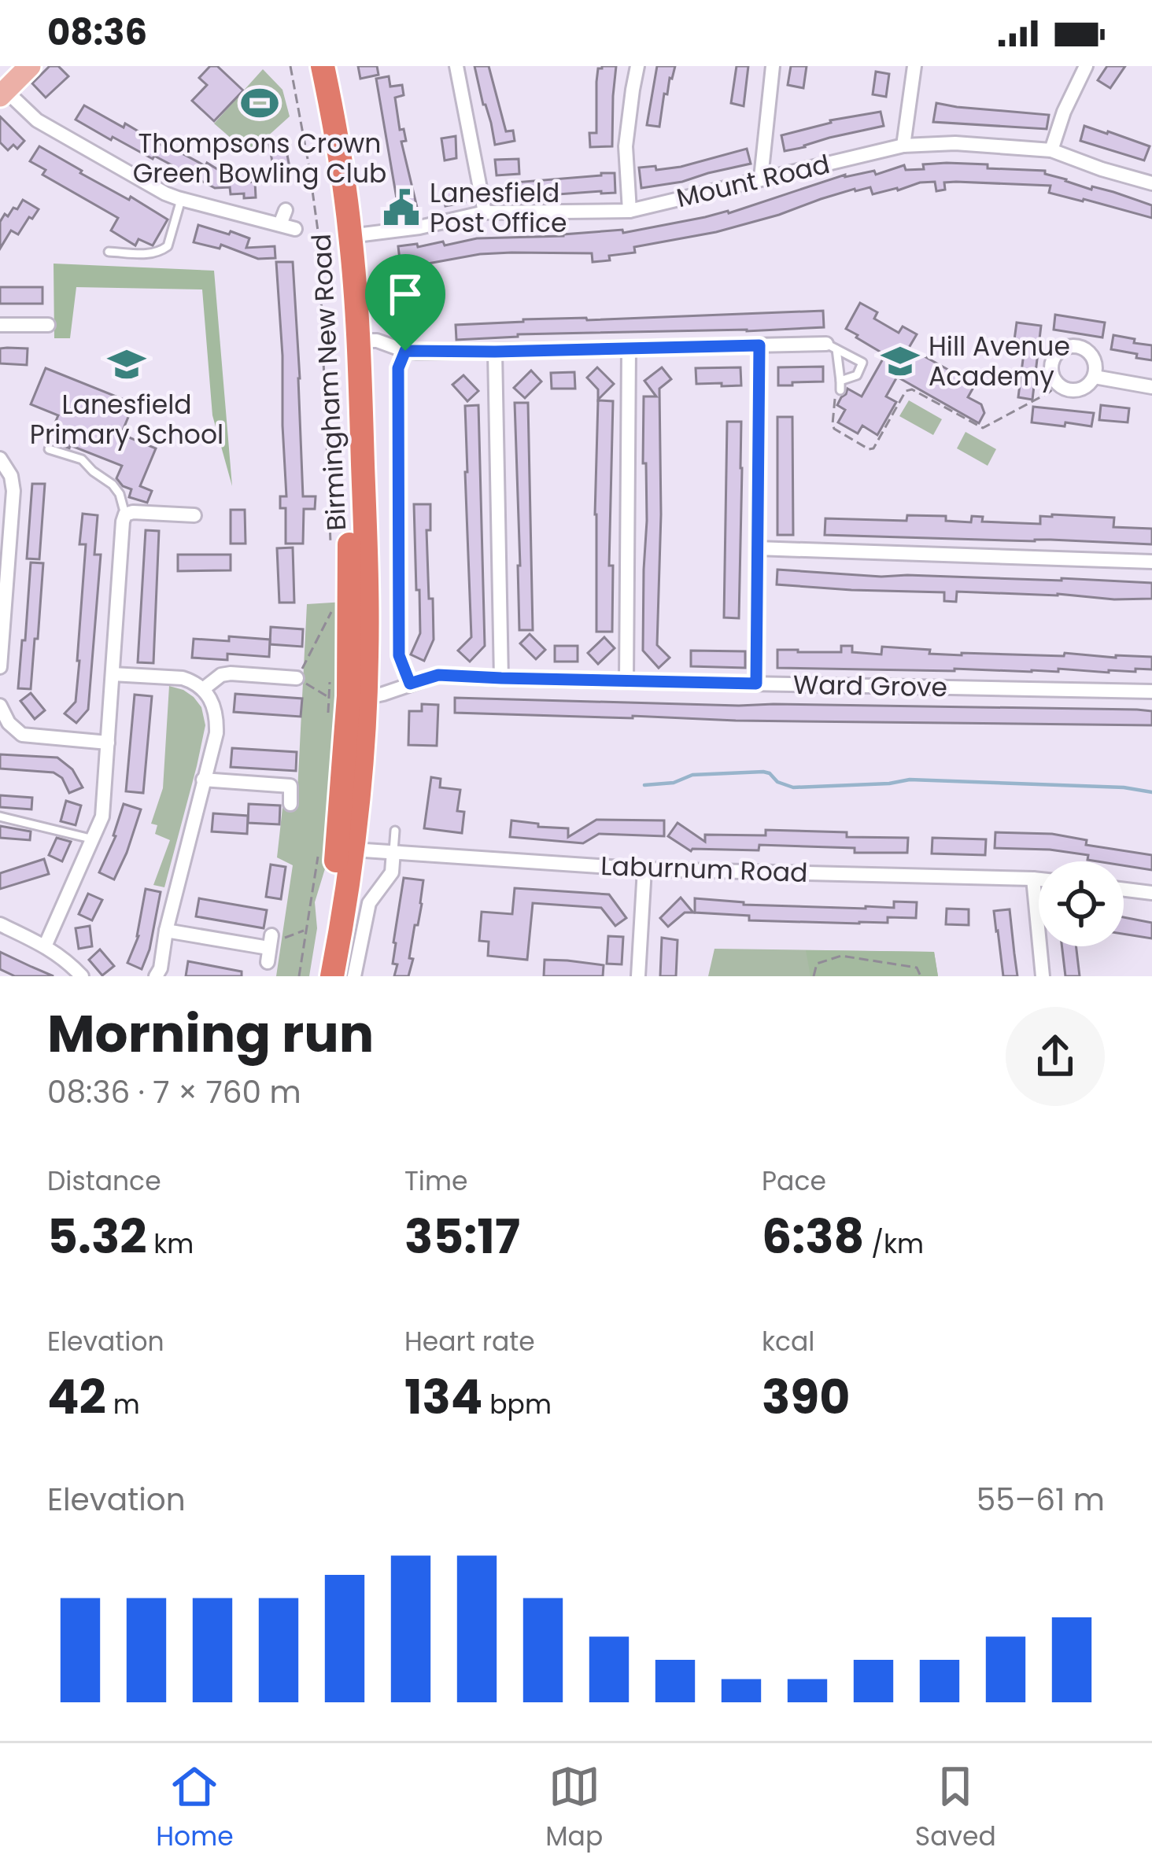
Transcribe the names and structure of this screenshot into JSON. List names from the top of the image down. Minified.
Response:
{"streets":{"highway":["Birmingham New Road"],"street":["Mount Road","Ward Grove","Laburnum Road"]},"crossings":[["Mount Road","Birmingham New Road"],["Birmingham New Road","Ward Grove"],["Birmingham New Road","Laburnum Road"]],"places":{"sports":["Thompsons Crown Green Bowling Club"],"public building":["Lanesfield Post Office"],"school or university":["Hill Avenue Academy","Lanesfield Primary School"]},"page":{"status":"08:36","heading":["Morning run","08:36 · 7 × 760 m"],"stats":[["Distance","5.32 km"],["Time","35:17"],["Pace","6:38 /km"],["Elevation","42 m"],["Heart rate","134 bpm"],["kcal","390"]],"chart":["Elevation","55–61 m"],"tabs":["Home","Map","Saved"]}}
